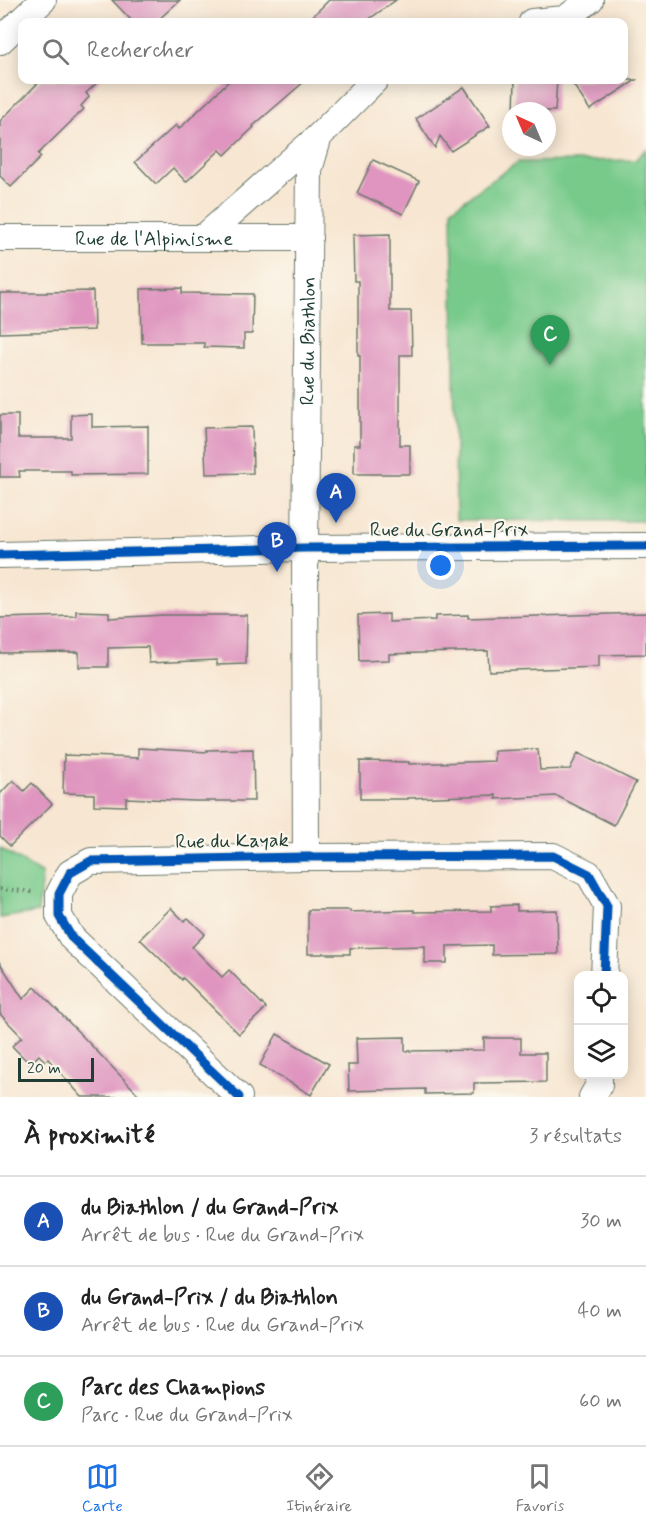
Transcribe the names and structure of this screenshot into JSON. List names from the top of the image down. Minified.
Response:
{"streets":{"street":["Rue de l'Alpinisme","Rue du Biathlon","Rue du Grand-Prix","Rue du Kayak"]},"crossings":[["Rue de l'Alpinisme","Rue du Biathlon"],["Rue du Biathlon","Rue du Grand-Prix"],["Rue du Biathlon","Rue du Kayak"],["Rue du Grand-Prix","Rue du Kayak"]],"scale_bar":"20 m","north":"top left","page":{"search":"Rechercher","pins":["C","A","B"],"scale":"20 m","heading":["À proximité","3 résultats"],"list":[{"mark":"A","name":"du Biathlon / du Grand-Prix","note":"Arrêt de bus · Rue du Grand-Prix","value":"30 m"},{"mark":"B","name":"du Grand-Prix / du Biathlon","note":"Arrêt de bus · Rue du Grand-Prix","value":"40 m"},{"mark":"C","name":"Parc des Champions","note":"Parc · Rue du Grand-Prix","value":"60 m"}],"nav":["Carte","Itinéraire","Favoris"]}}
